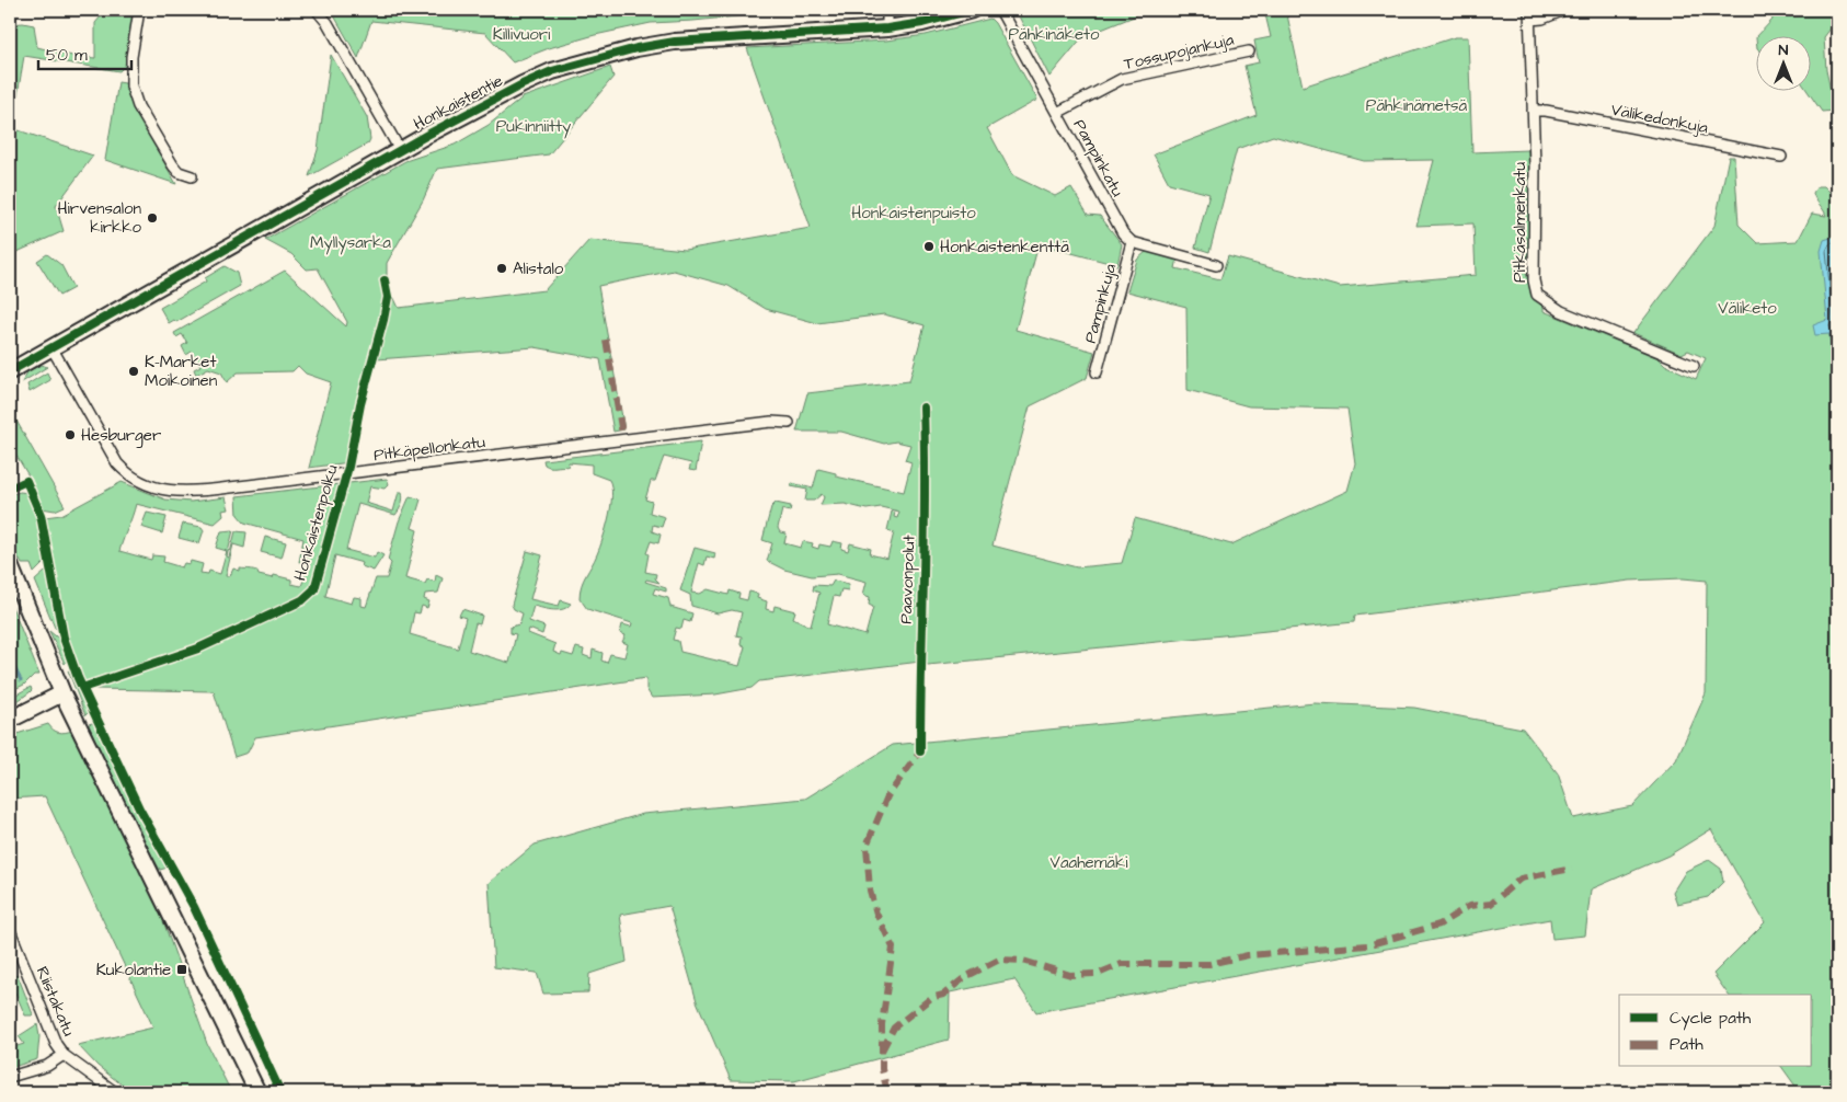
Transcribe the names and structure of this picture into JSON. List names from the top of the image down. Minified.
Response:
{"streets":{"street":["Tossupojankuja","Honkaistentie","Välikedonkuja","Pampinkatu","Pitkäsalmenkatu","Pampinkuja","Pitkäpellonkatu","Riistakatu"],"cycle path":["Honkaistenpolku","Paavonpolut"]},"crossings":[["Tossupojankuja","Pampinkatu"],["Honkaistentie","Pitkäpellonkatu"],["Välikedonkuja","Pitkäsalmenkatu"],["Pampinkatu","Pampinkuja"]],"parks":["Killivuori","Pähkinäketo","Pähkinämetsä","Pukinniitty","Honkaistenpuisto","Myllysarka","Väliketo","Vaahemäki"],"places":{"other":["Hirvensalon kirkko","Honkaistenkenttä","Alistalo","K-Market Moikoinen","Hesburger"],"transit":["Kukolantie"]},"legend":["Cycle path","Path"],"scale_bar":"50 m","north":"top"}
